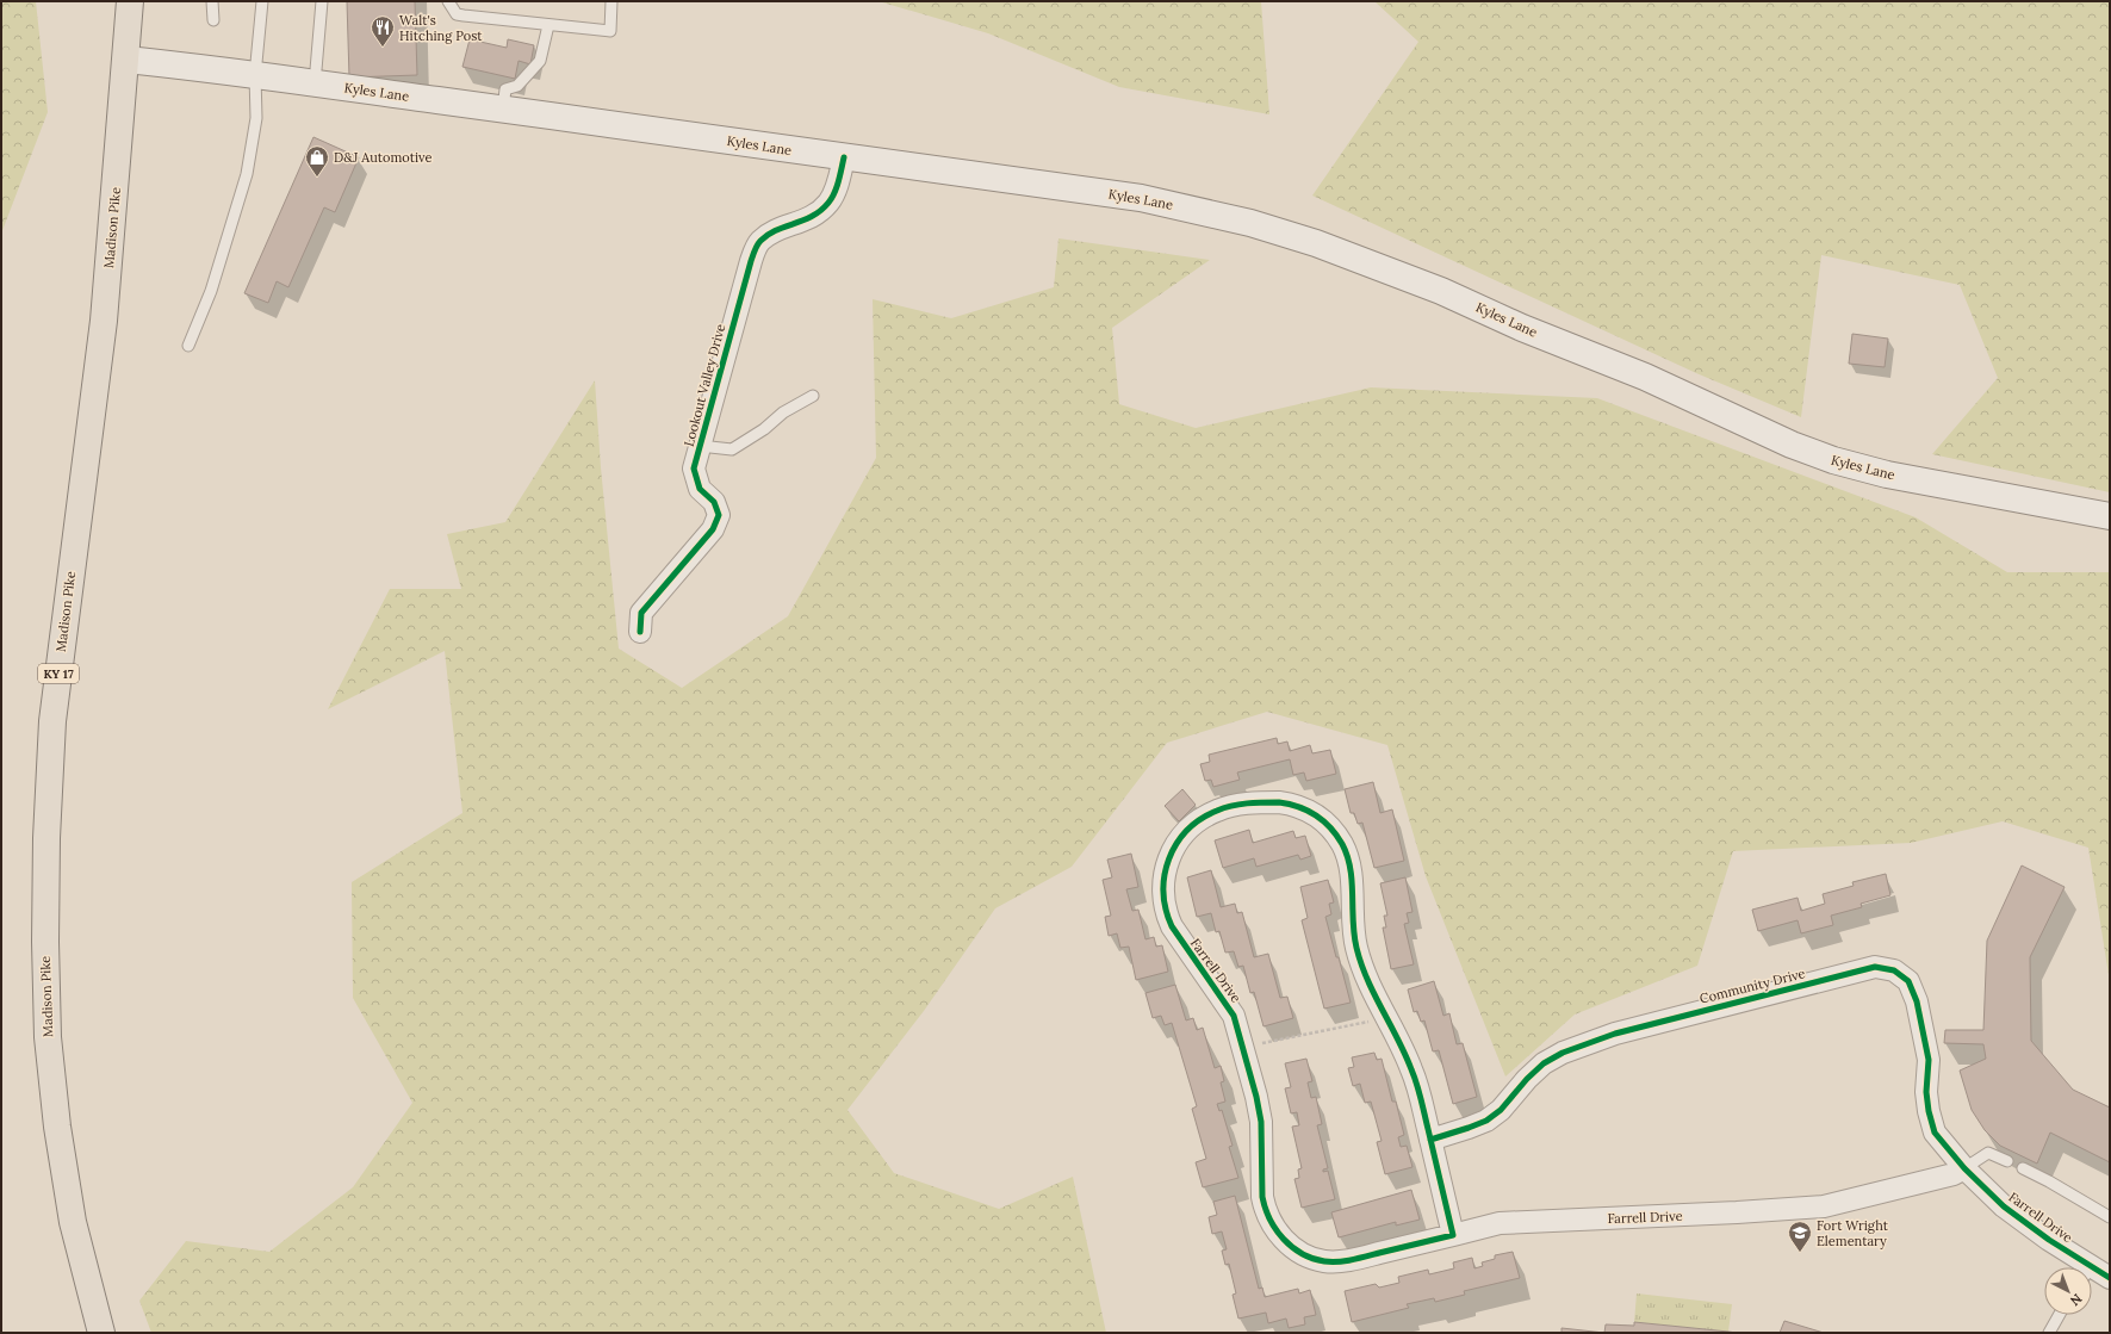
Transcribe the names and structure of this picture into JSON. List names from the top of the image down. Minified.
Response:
{"streets":{"main road":["Kyles Lane","Madison Pike","KY 17"],"street":["Lookout Valley Drive","Farrell Drive","Community Drive"]},"crossings":[["Kyles Lane","Madison Pike"],["Kyles Lane","Lookout Valley Drive"],["Farrell Drive","Community Drive"]],"places":{"restaurant":["Walt's Hitching Post"],"shop":["D&J Automotive"],"school or university":["Fort Wright Elementary"]},"north":"bottom right"}
